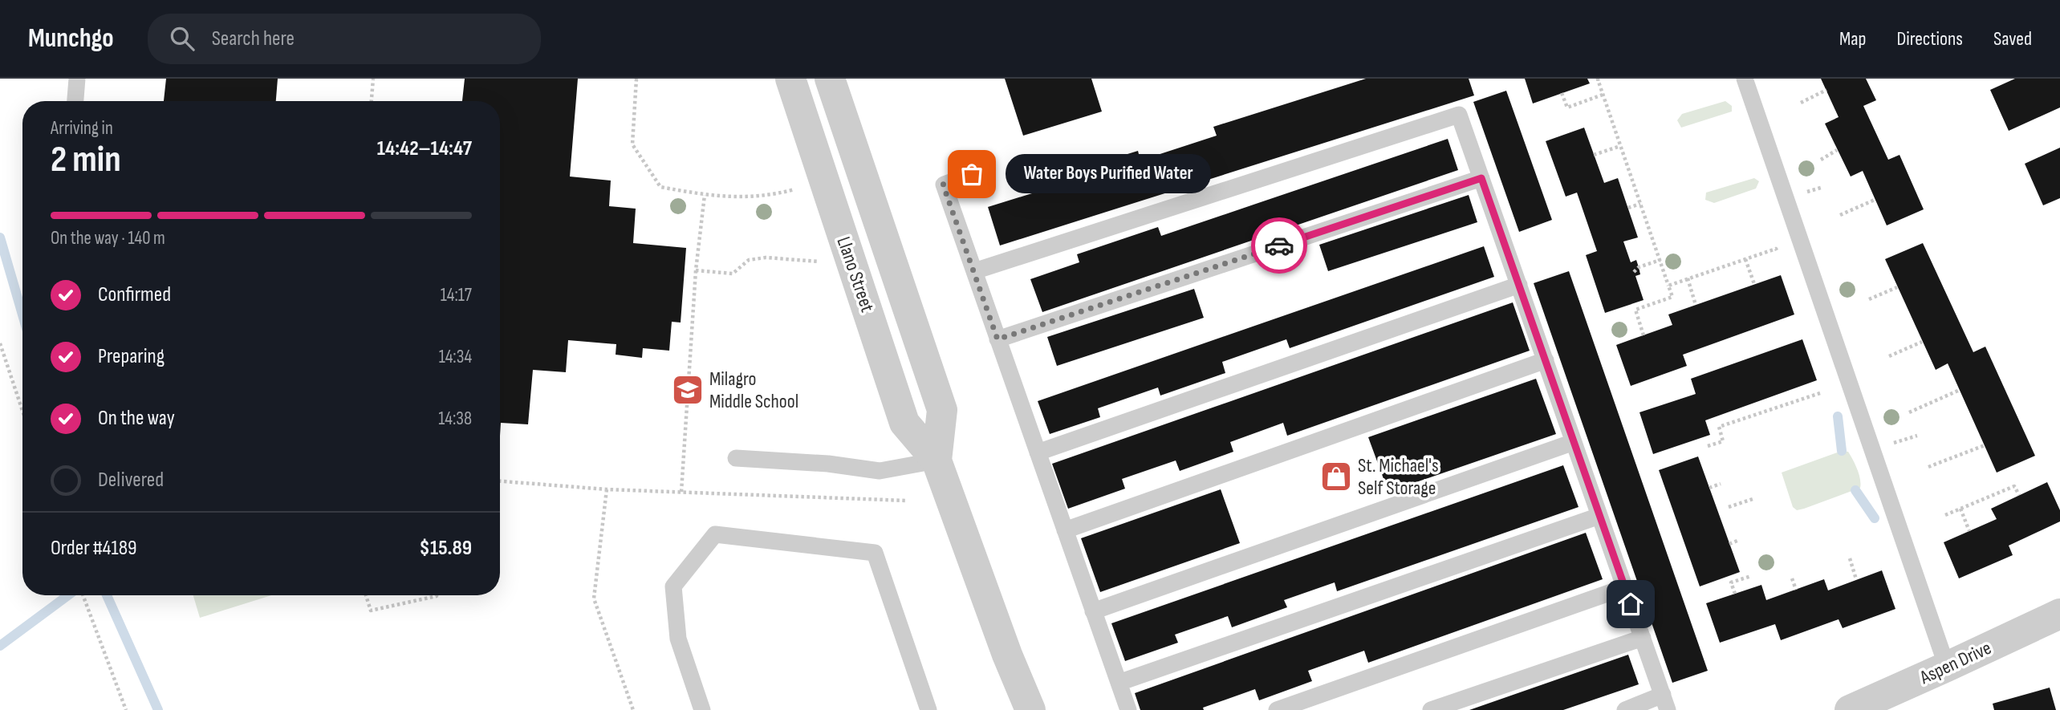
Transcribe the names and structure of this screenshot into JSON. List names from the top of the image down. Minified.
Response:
{"streets":{"street":["Llano Street","Aspen Drive"]},"places":{"other":["Water Boys Purified Water"],"school or university":["Milagro Middle School"],"shop":["St. Michael's Self Storage"]},"page":{"header":"Munchgo","search":"Search here","nav":["Map","Directions","Saved"],"heading":["2 min","Arriving in","14:42–14:47"],"panel":["Order #4189","$15.89"],"bubble":"Water Boys Purified Water","bar":"On the way · 140 m","list":[["Confirmed","14:17"],["Preparing","14:34"],["On the way","14:38"],"Delivered"]}}
